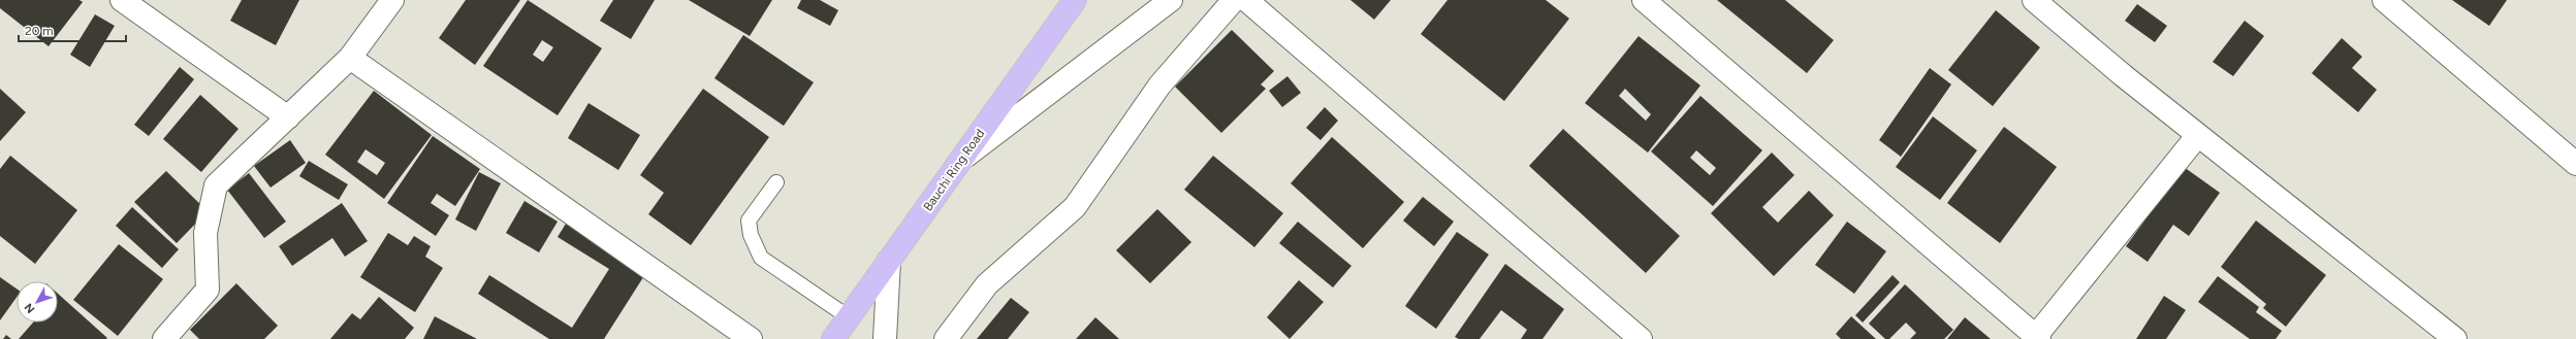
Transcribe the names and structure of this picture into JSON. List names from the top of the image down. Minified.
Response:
{"streets":{"main road":["Bauchi Ring Road"]},"scale_bar":"20 m","north":"bottom left"}
